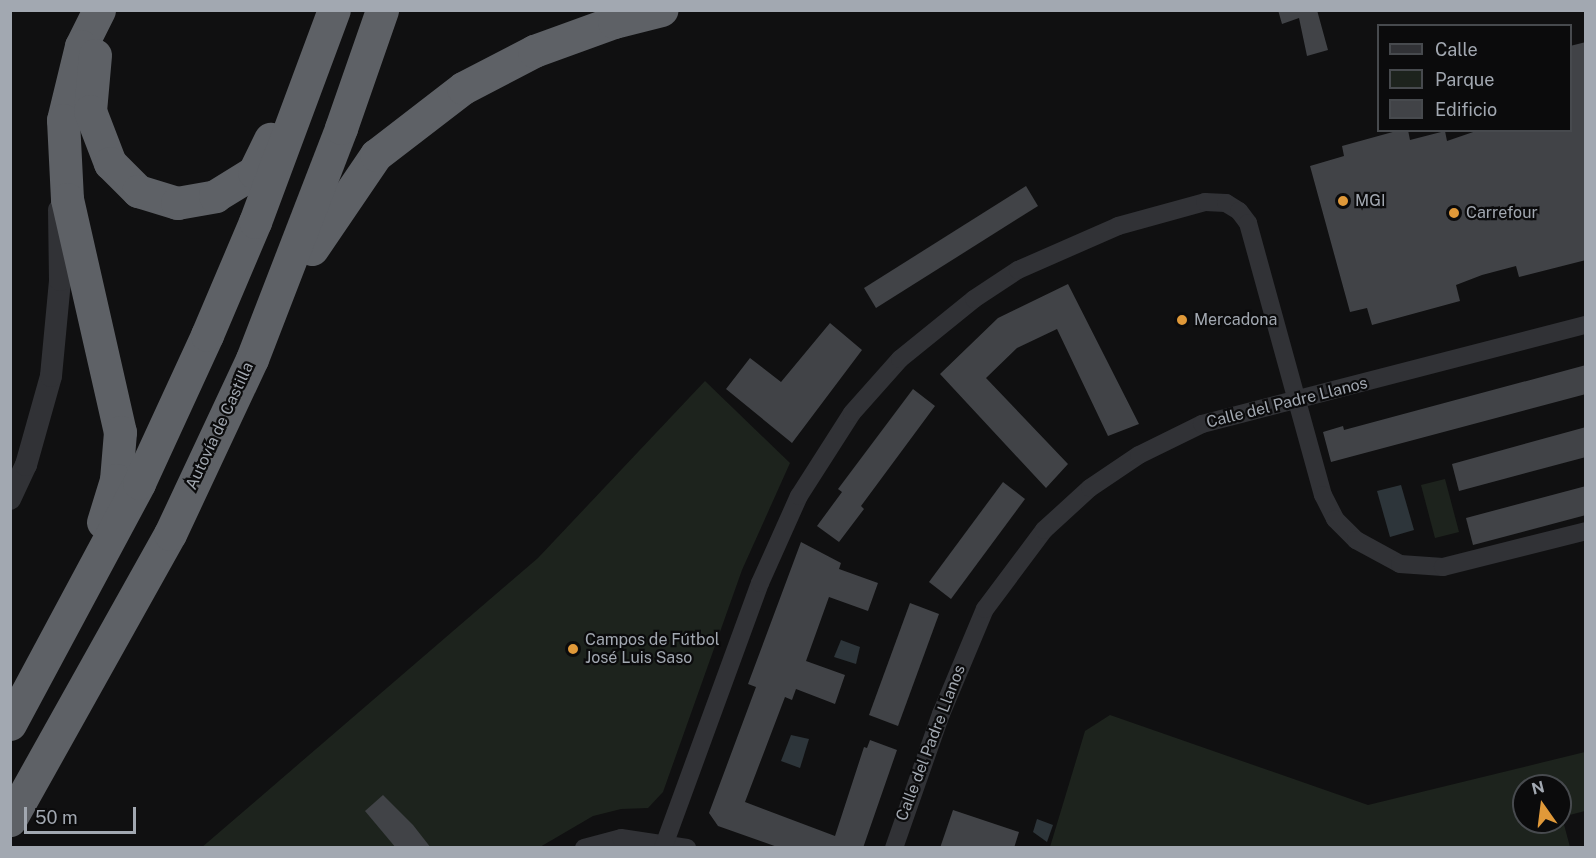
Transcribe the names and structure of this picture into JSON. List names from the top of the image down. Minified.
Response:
{"streets":{"highway":["Autovía de Castilla"],"street":["Calle del Padre Llanos"]},"places":["MGI","Carrefour","Mercadona","Campos de Fútbol José Luis Saso"],"legend":["Calle","Parque","Edificio"],"scale_bar":"50 m","north":"top"}
